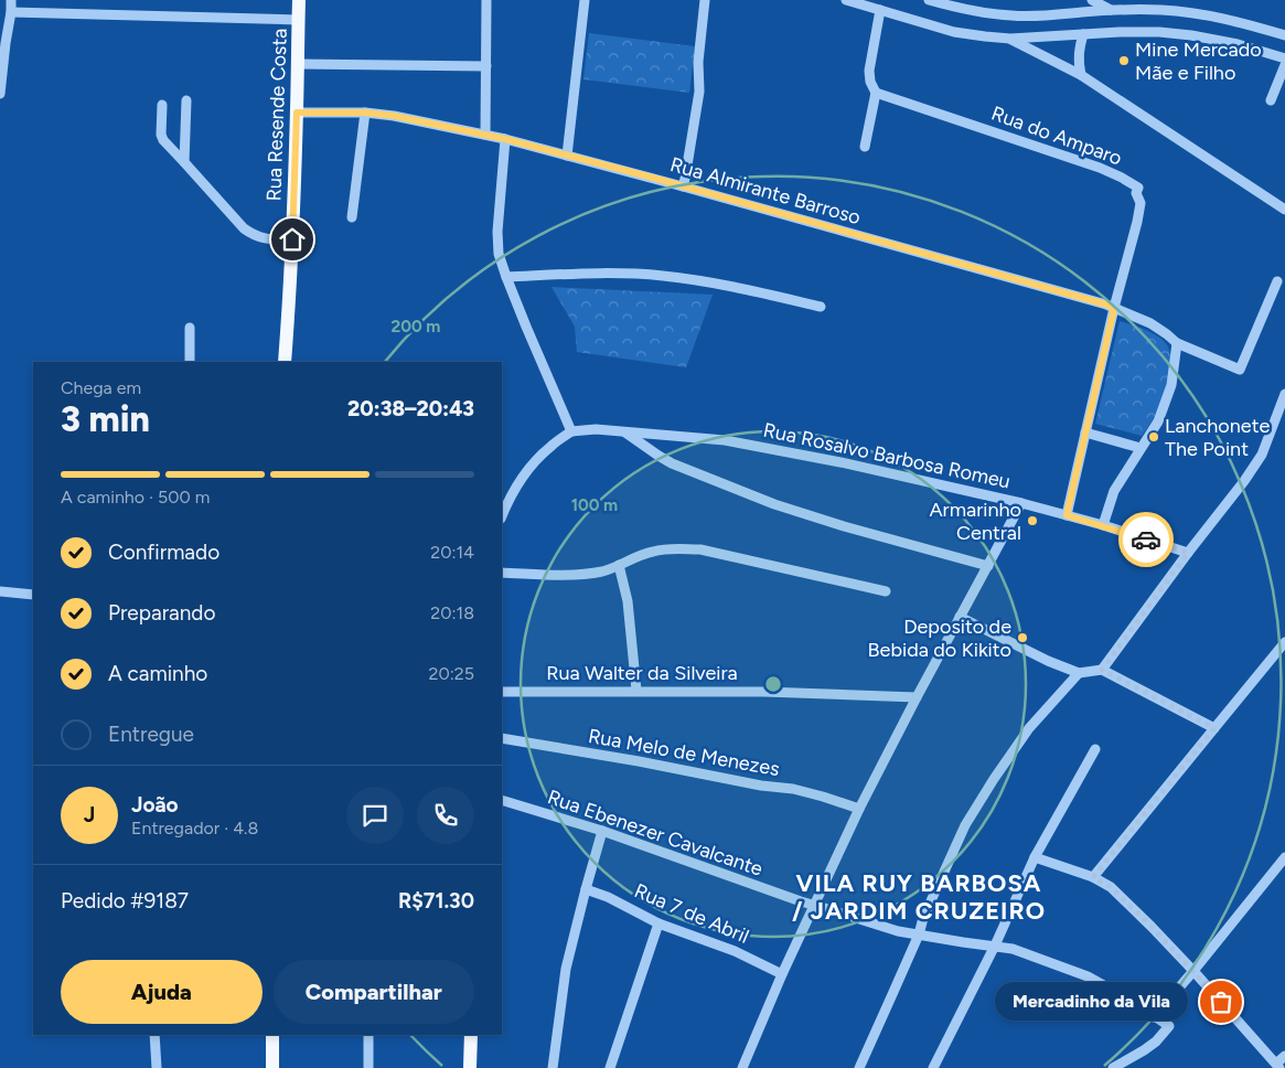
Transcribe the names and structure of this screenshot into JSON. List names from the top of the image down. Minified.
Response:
{"streets":{"main road":["Rua Resende Costa"],"street":["Rua do Amparo","Rua Almirante Barroso","Rua Rosalvo Barbosa Romeu","Rua Walter da Silveira","Rua Melo de Menezes","Rua Ebenezer Cavalcante","Rua 7 de Abril"]},"crossings":[["Rua Resende Costa","Rua Almirante Barroso"],["Rua do Amparo","Rua Almirante Barroso"]],"districts":["VILA RUY BARBOSA / JARDIM CRUZEIRO"],"places":["Mine Mercado Mãe e Filho","Lanchonete The Point","Armarinho Central","Deposito de Bebida do Kikito","Mercadinho da Vila"],"page":{"heading":["3 min","Chega em","20:38–20:43"],"panel":["João","Entregador · 4.8","Pedido #9187","R$71.30"],"bar":"A caminho · 500 m","list":[["Confirmado","20:14"],["Preparando","20:18"],["A caminho","20:25"],"Entregue"],"round":"J","buttons":["Ajuda","Compartilhar"],"bubble":"Mercadinho da Vila"},"rings":["200 m","100 m"]}
